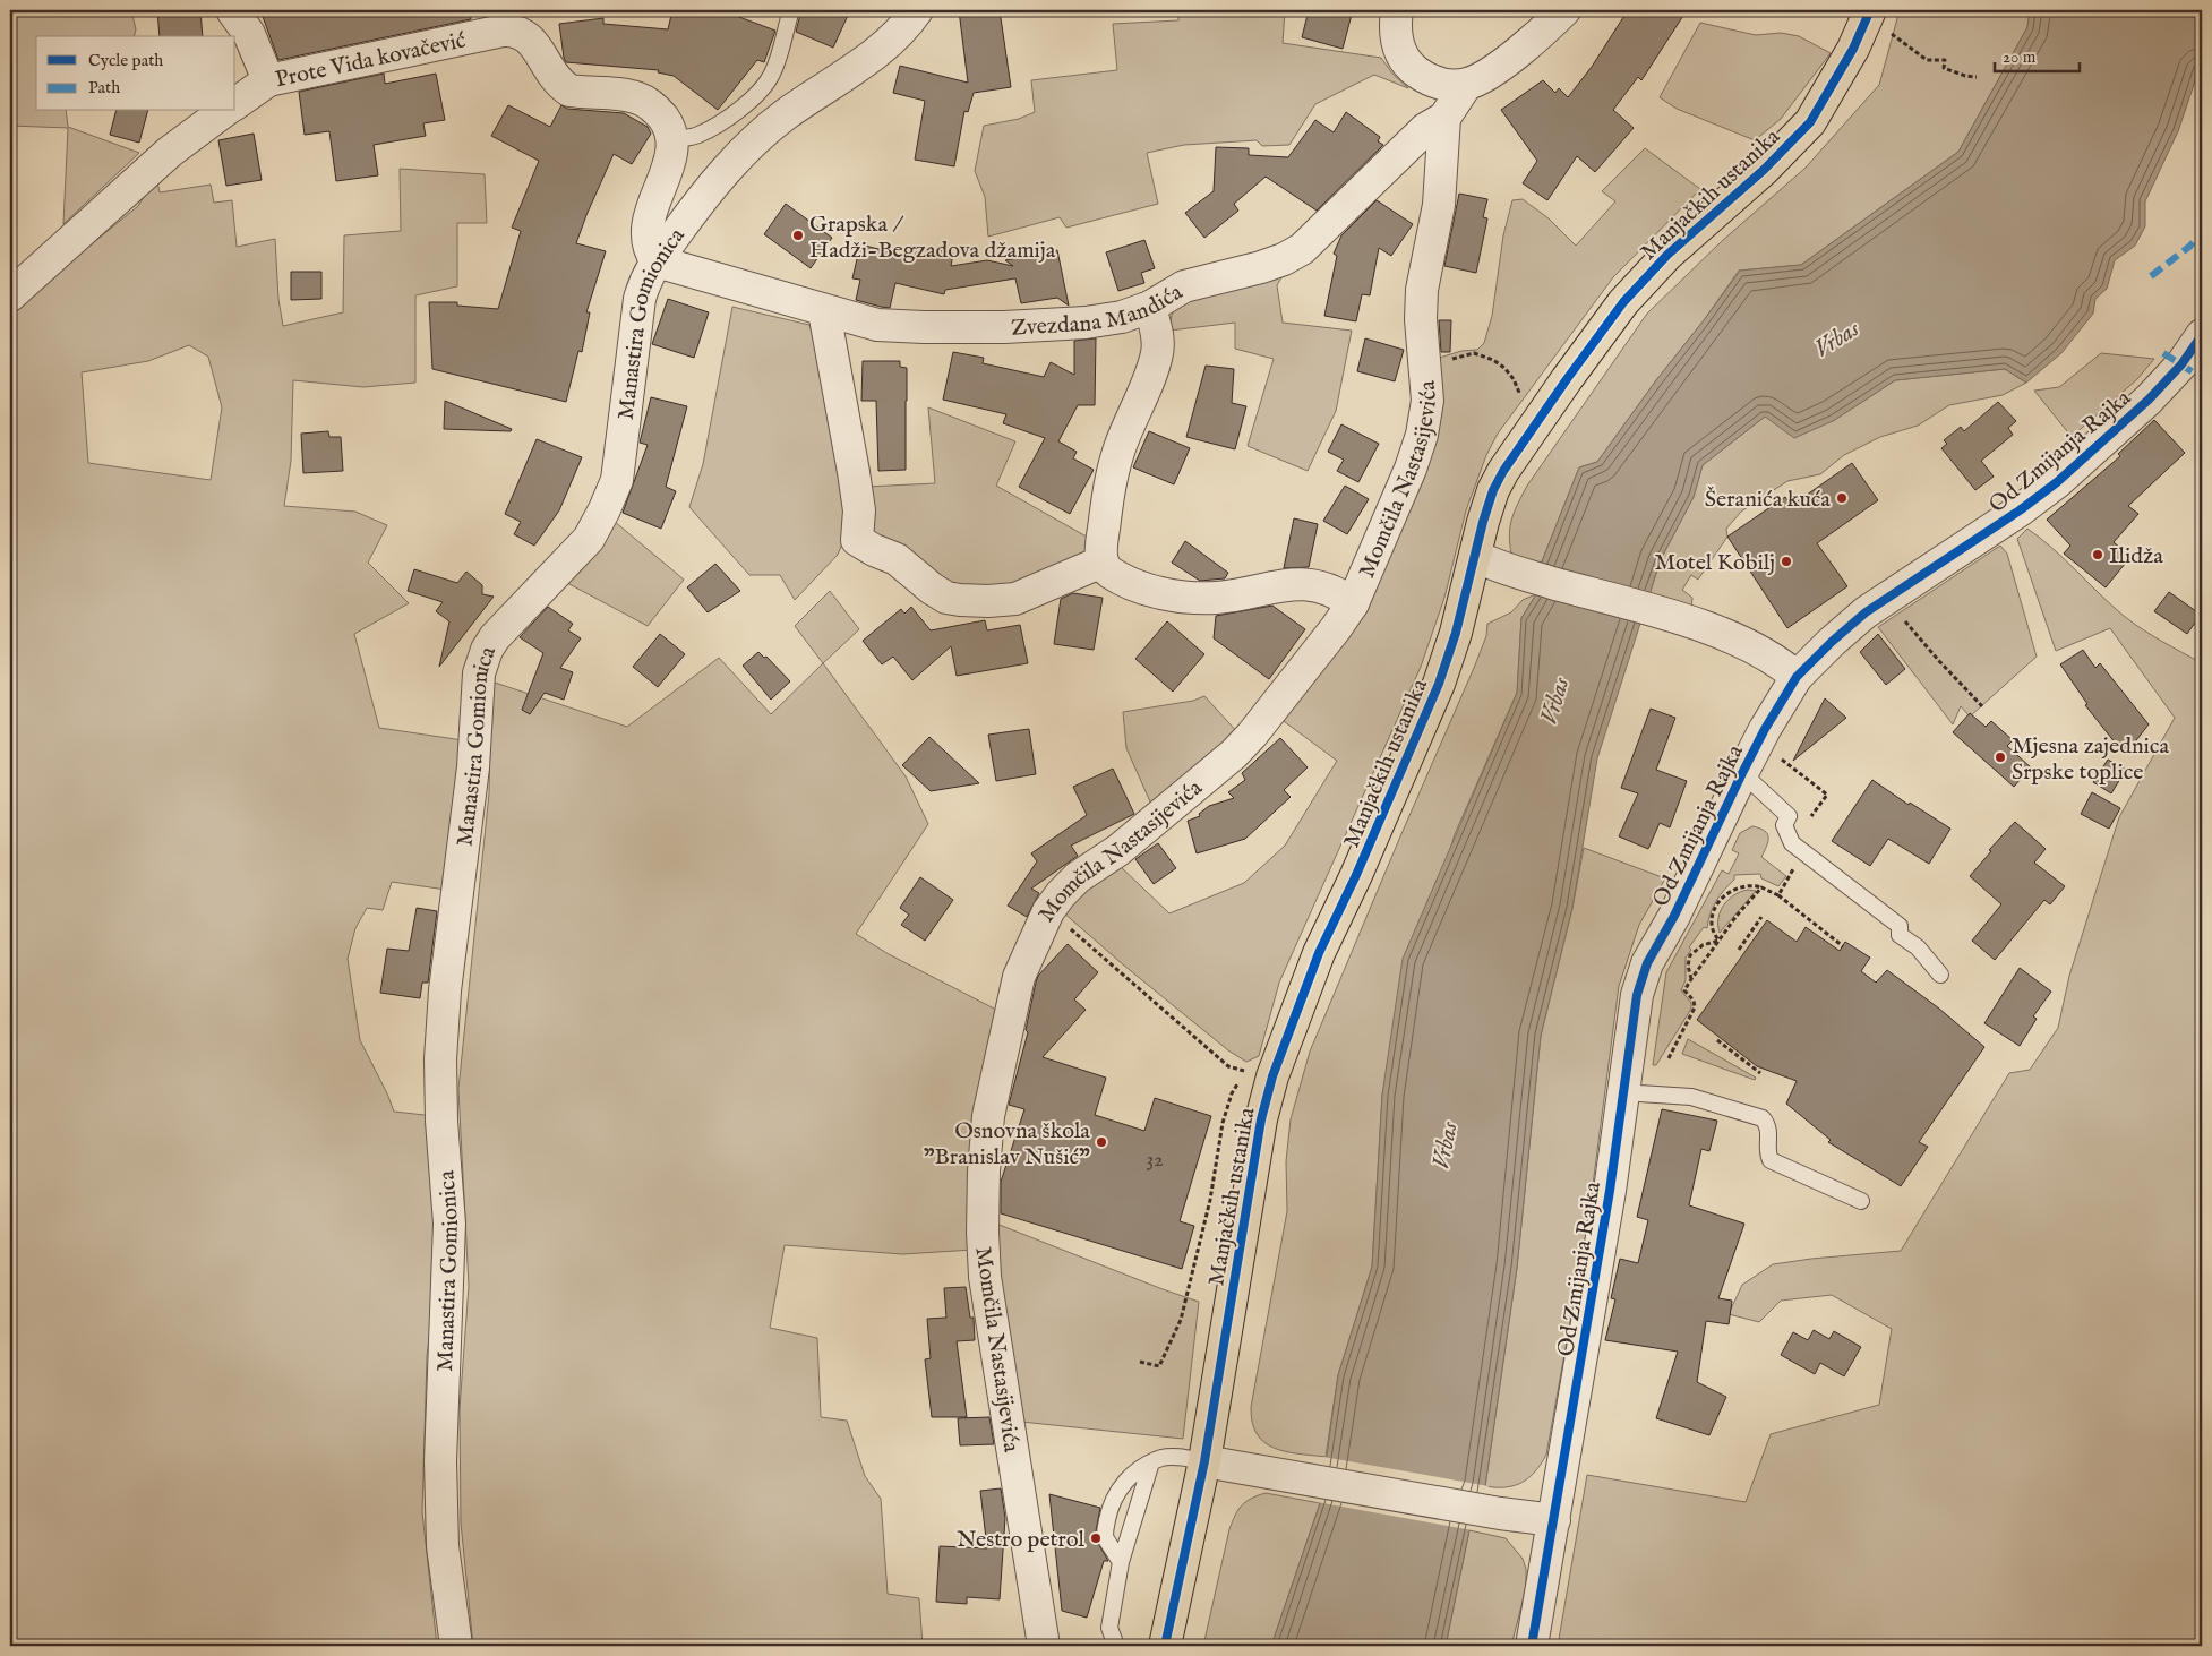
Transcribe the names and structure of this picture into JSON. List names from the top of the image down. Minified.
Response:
{"streets":{"main road":["Manjačkih ustanika"],"street":["Prote Vida kovačević","Zvezdana Mandića","Manastira Gomionica","Od Zmijanja Rajka","Momčila Nastasijevića"]},"crossings":[["Zvezdana Mandića","Manastira Gomionica"],["Zvezdana Mandića","Momčila Nastasijevića"]],"water":["Vrbas"],"places":["Grapska / Hadži-Begzadova džamija","Šeranića kuća","Ilidža","Motel Kobilj","Mjesna zajednica Srpske toplice","Osnovna škola \"Branislav Nušić\"","Nestro petrol"],"house_numbers":["32"],"legend":["Cycle path","Path"],"scale_bar":"20 m"}
